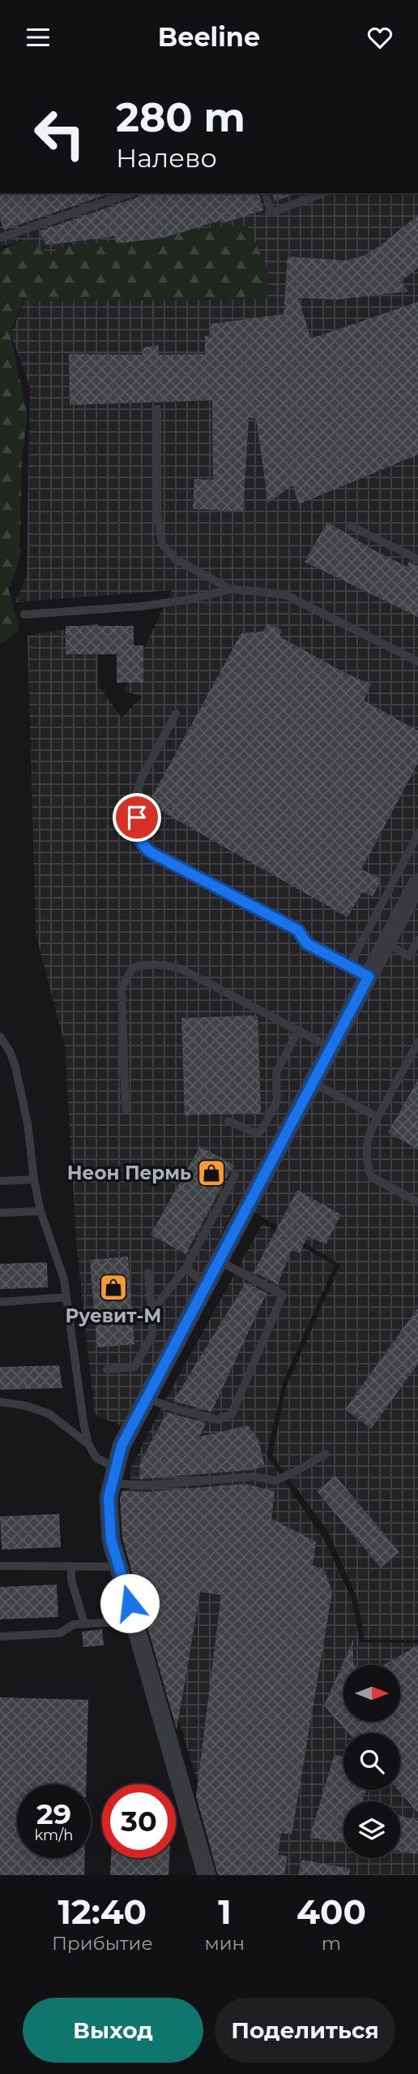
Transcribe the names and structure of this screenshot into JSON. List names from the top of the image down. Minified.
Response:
{"places":{"shop":["Неон Пермь","Руевит-М"]},"north":"right","page":{"header":"Beeline","turn":["280 m","Налево"],"speed":"29 km/h","limit":"30","eta":["12:40","Прибытие","1","мин","400","m"],"buttons":["Выход","Поделиться"]}}
